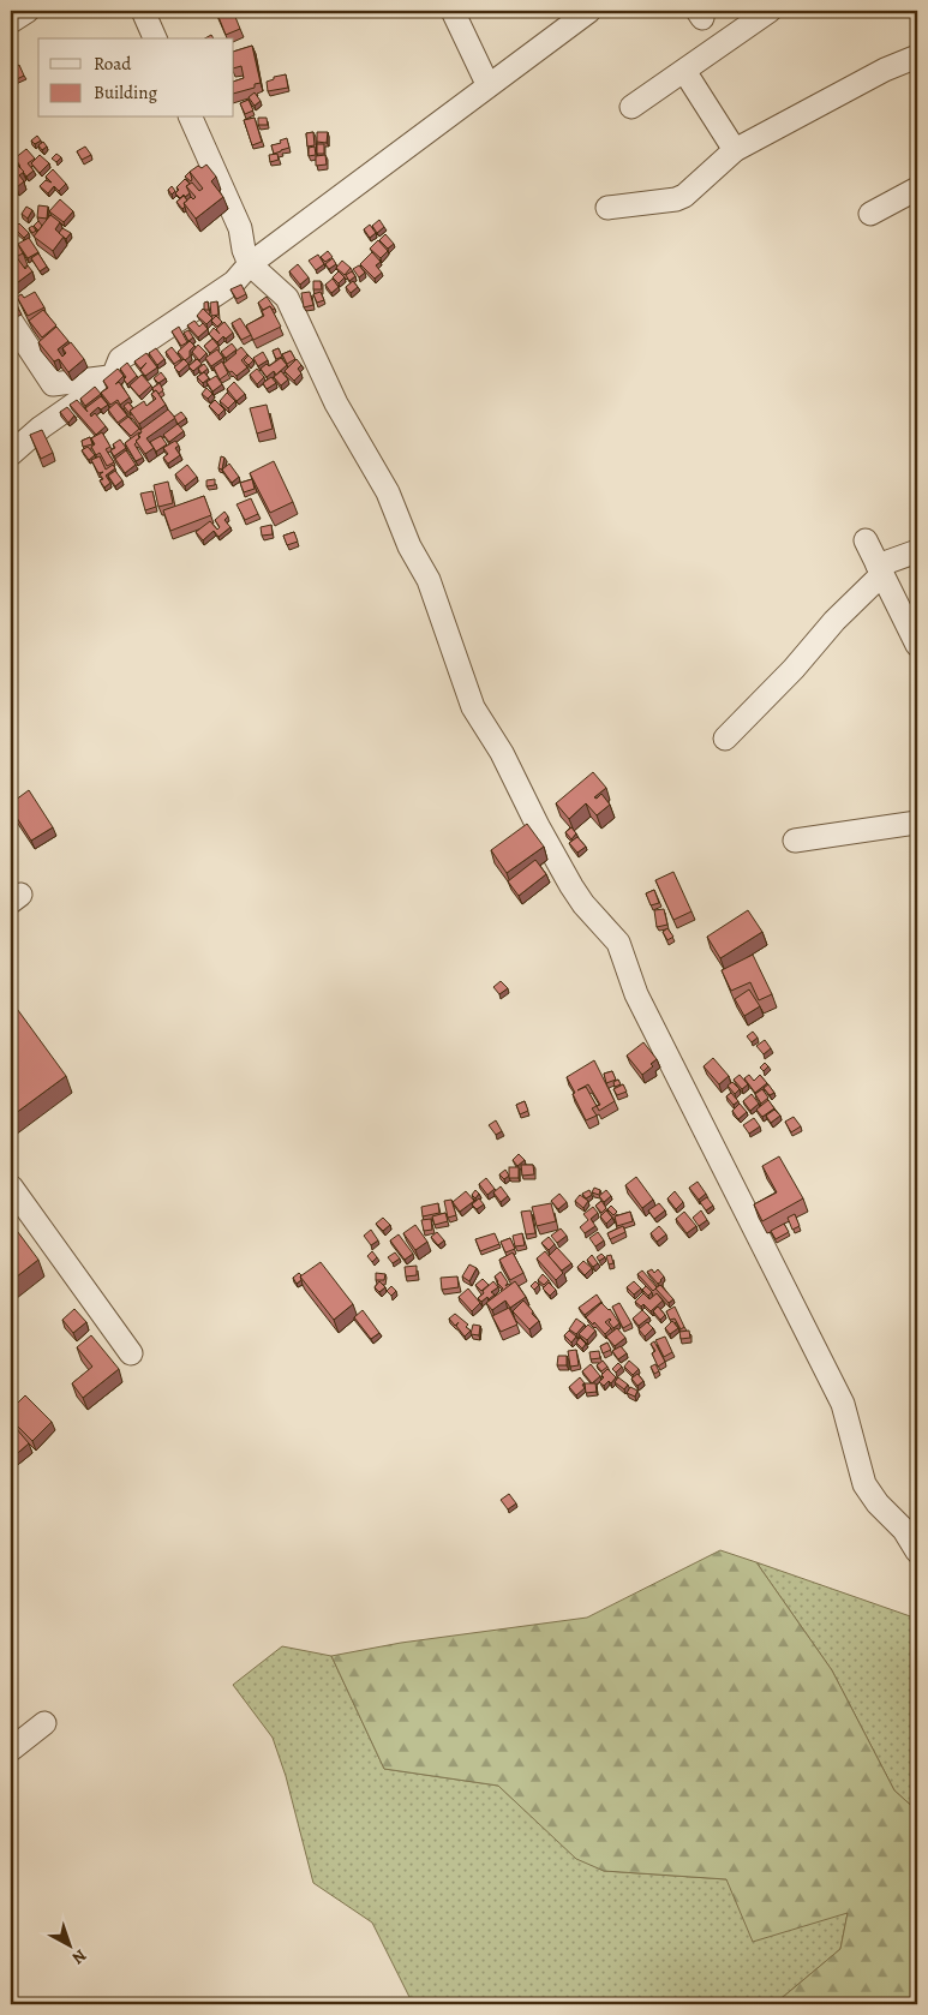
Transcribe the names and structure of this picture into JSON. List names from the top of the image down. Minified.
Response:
{"legend":["Road","Building"],"north":"bottom right"}
